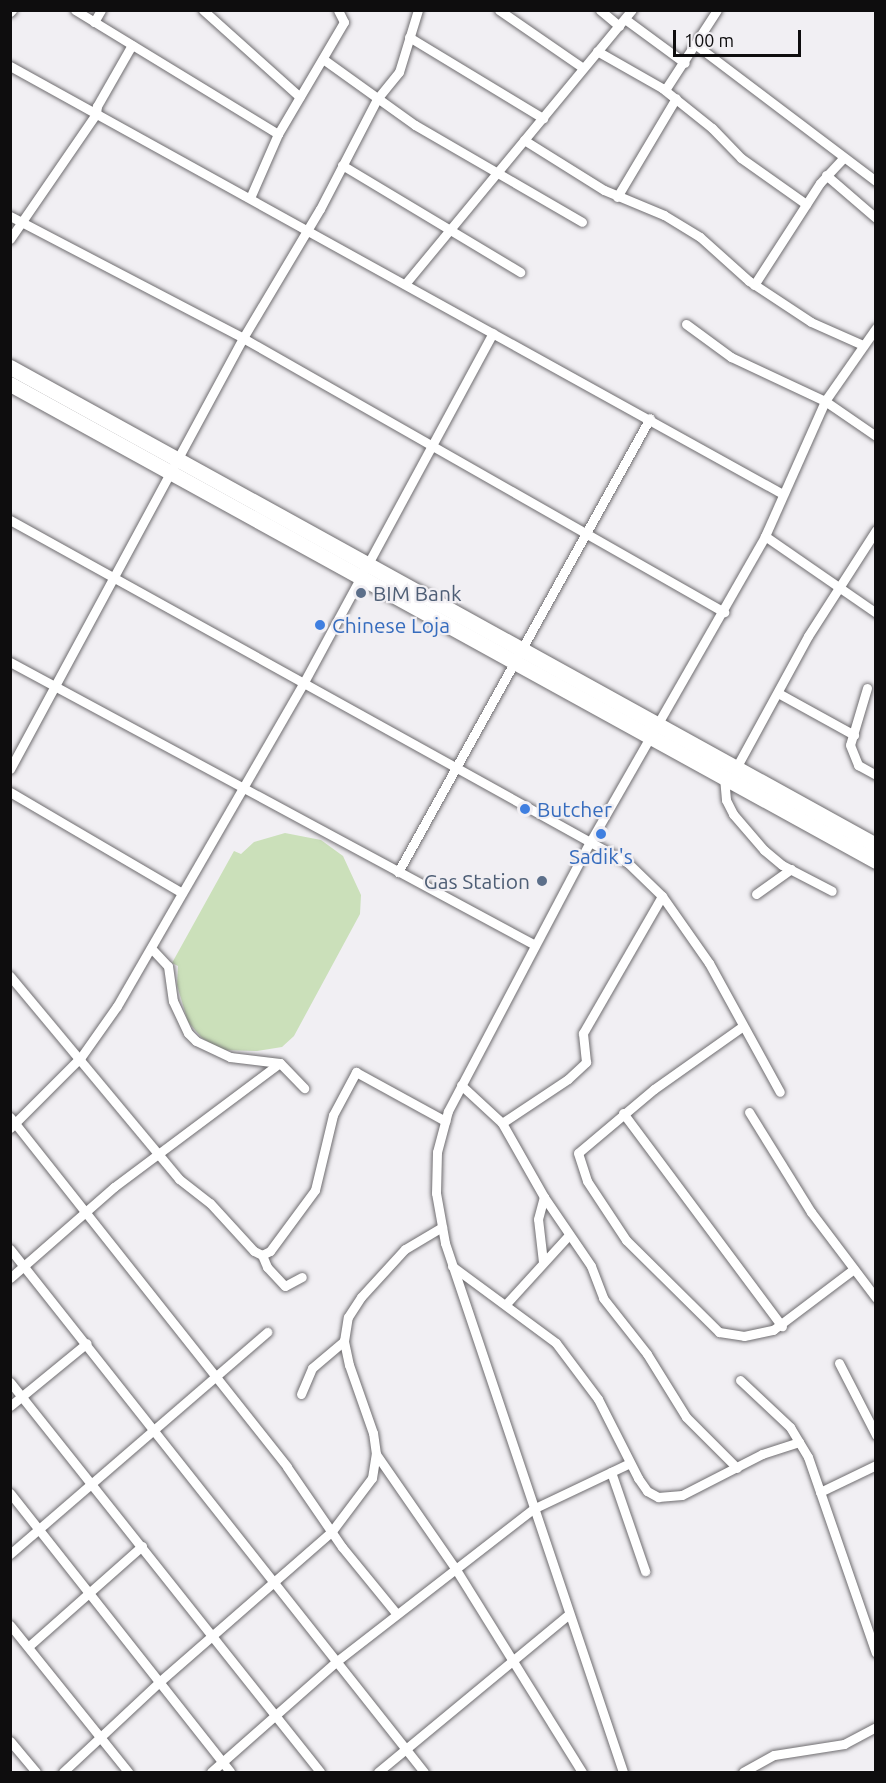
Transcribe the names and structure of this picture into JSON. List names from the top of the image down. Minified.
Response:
{"places":["BIM Bank","Chinese Loja","Butcher","Sadik's","Gas Station"],"scale_bar":"100 m"}
